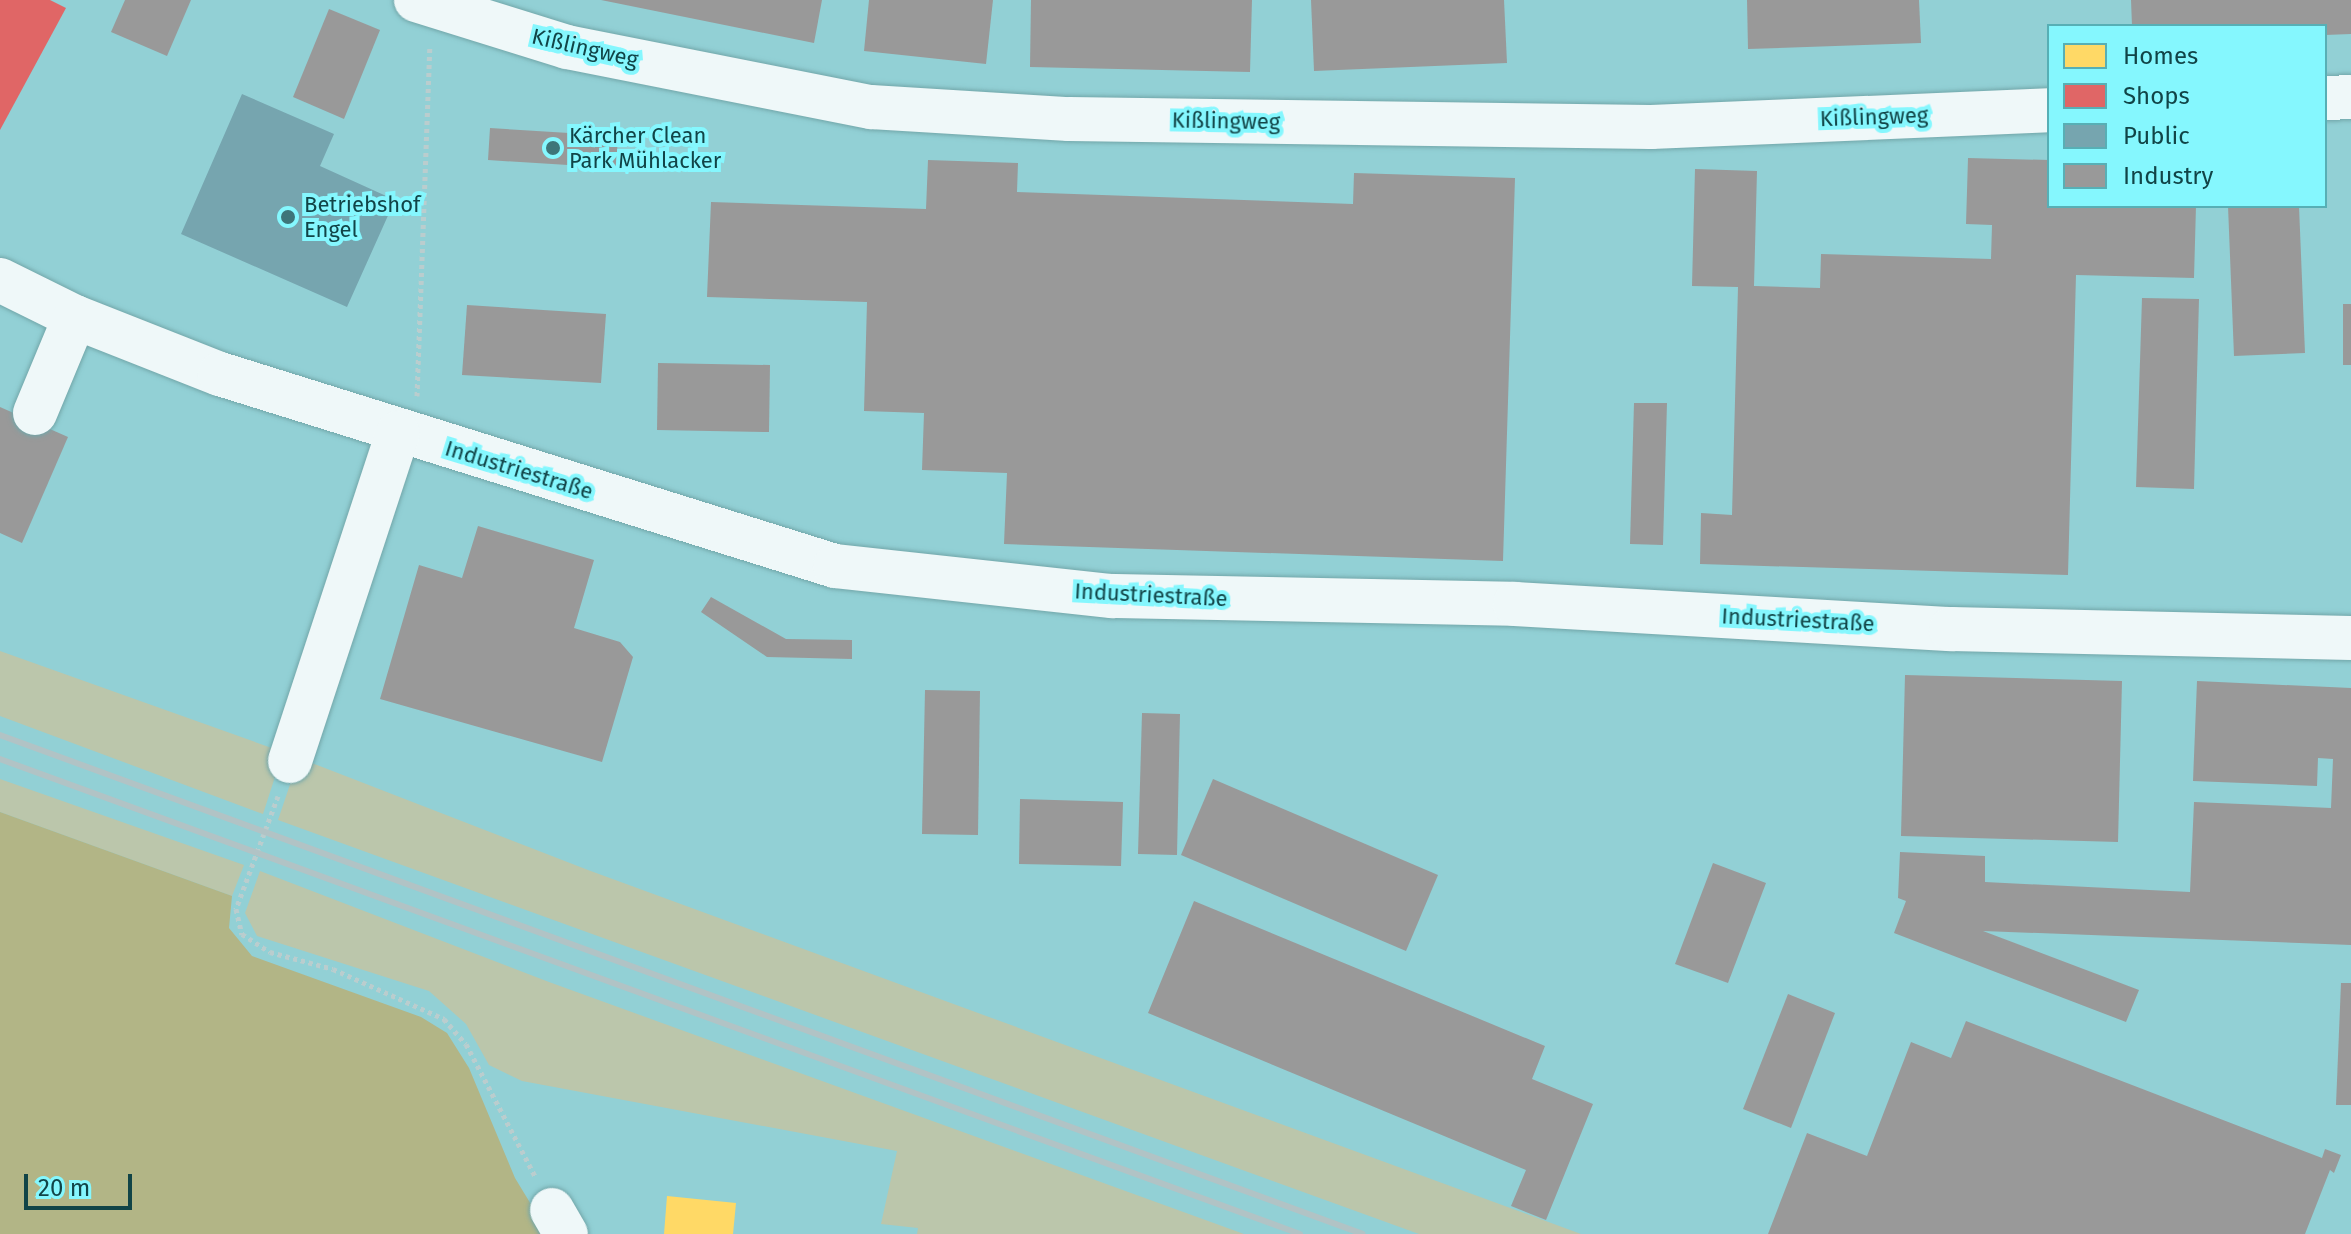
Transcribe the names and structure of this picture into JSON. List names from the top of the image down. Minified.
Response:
{"streets":{"street":["Kißlingweg","Industriestraße"]},"places":["Kärcher Clean Park Mühlacker","Betriebshof Engel"],"legend":["Homes","Shops","Public","Industry"],"scale_bar":"20 m"}
